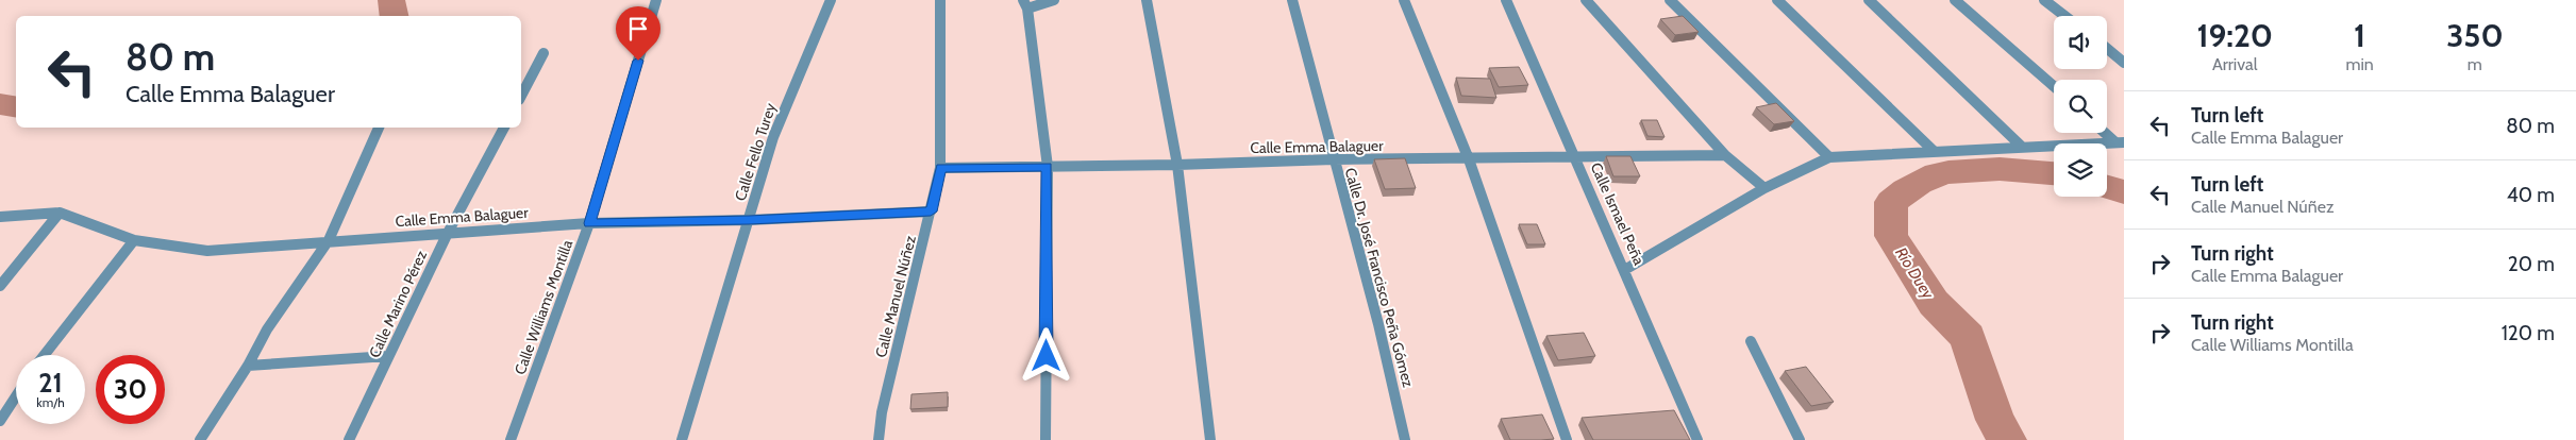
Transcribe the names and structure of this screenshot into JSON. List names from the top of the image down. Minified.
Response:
{"streets":{"street":["Calle Emma Balaguer","Calle Fello Turey","Calle Ismael Peña","Calle Dr. José Francisco Peña Gómez","Calle Manuel Núñez","Calle Marino Pérez","Calle Williams Montilla"]},"crossings":[["Calle Emma Balaguer","Calle Fello Turey"],["Calle Emma Balaguer","Calle Ismael Peña"],["Calle Emma Balaguer","Calle Dr. José Francisco Peña Gómez"],["Calle Emma Balaguer","Calle Manuel Núñez"],["Calle Emma Balaguer","Calle Marino Pérez"],["Calle Emma Balaguer","Calle Williams Montilla"]],"water":["Río Duey"],"page":{"eta":["19:20","Arrival","1","min","350","m"],"turn":["80 m","Calle Emma Balaguer"],"list":[{"name":"Turn left","note":"Calle Emma Balaguer","value":"80 m"},{"name":"Turn left","note":"Calle Manuel Núñez","value":"40 m"},{"name":"Turn right","note":"Calle Emma Balaguer","value":"20 m"},{"name":"Turn right","note":"Calle Williams Montilla","value":"120 m"}],"speed":"21 km/h","limit":"30"}}
